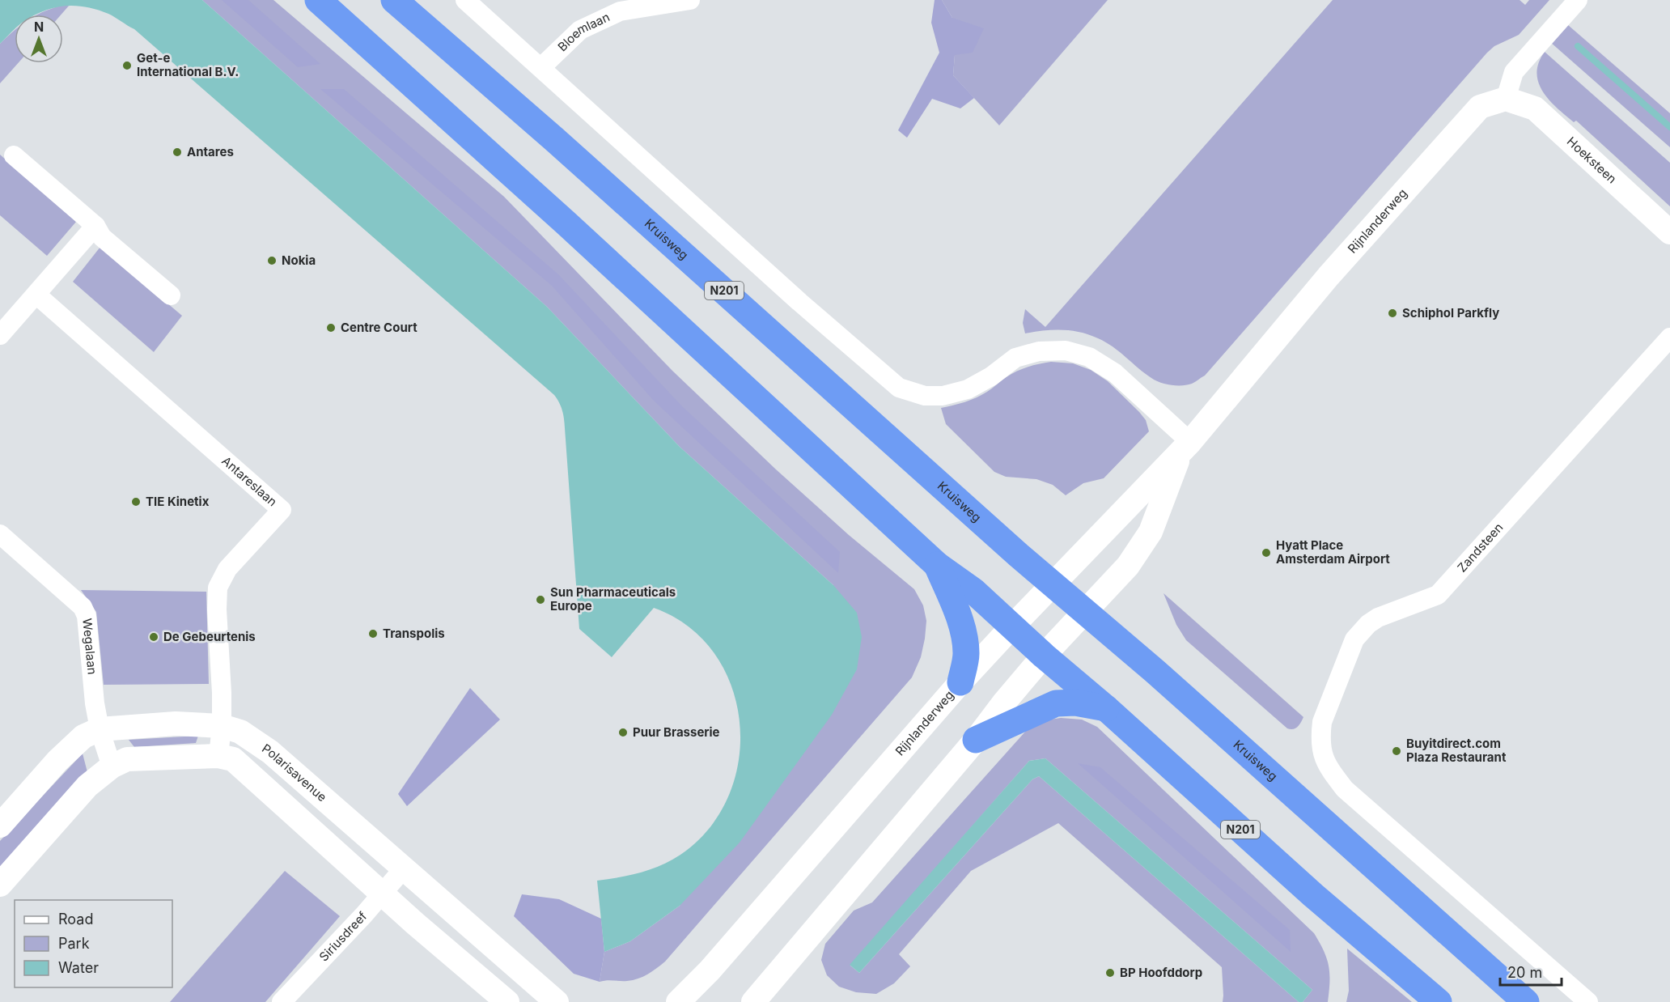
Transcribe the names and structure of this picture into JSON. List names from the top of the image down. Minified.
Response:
{"streets":{"highway":["Kruisweg","N201"],"street":["Bloemlaan","Hoeksteen","Rijnlanderweg","Antareslaan","Zandsteen","Wegalaan","Polarisavenue","Siriusdreef"]},"crossings":[["Hoeksteen","Rijnlanderweg"],["Rijnlanderweg","Kruisweg"],["Rijnlanderweg","N201"],["Antareslaan","Polarisavenue"],["Wegalaan","Polarisavenue"],["Polarisavenue","Siriusdreef"]],"places":["Get-e International B.V.","Antares","Nokia","Schiphol Parkfly","Centre Court","TIE Kinetix","Hyatt Place Amsterdam Airport","Sun Pharmaceuticals Europe","Transpolis","De Gebeurtenis","Puur Brasserie","Buyitdirect.com Plaza Restaurant","BP Hoofddorp"],"legend":["Road","Park","Water"],"scale_bar":"20 m","north":"top"}
